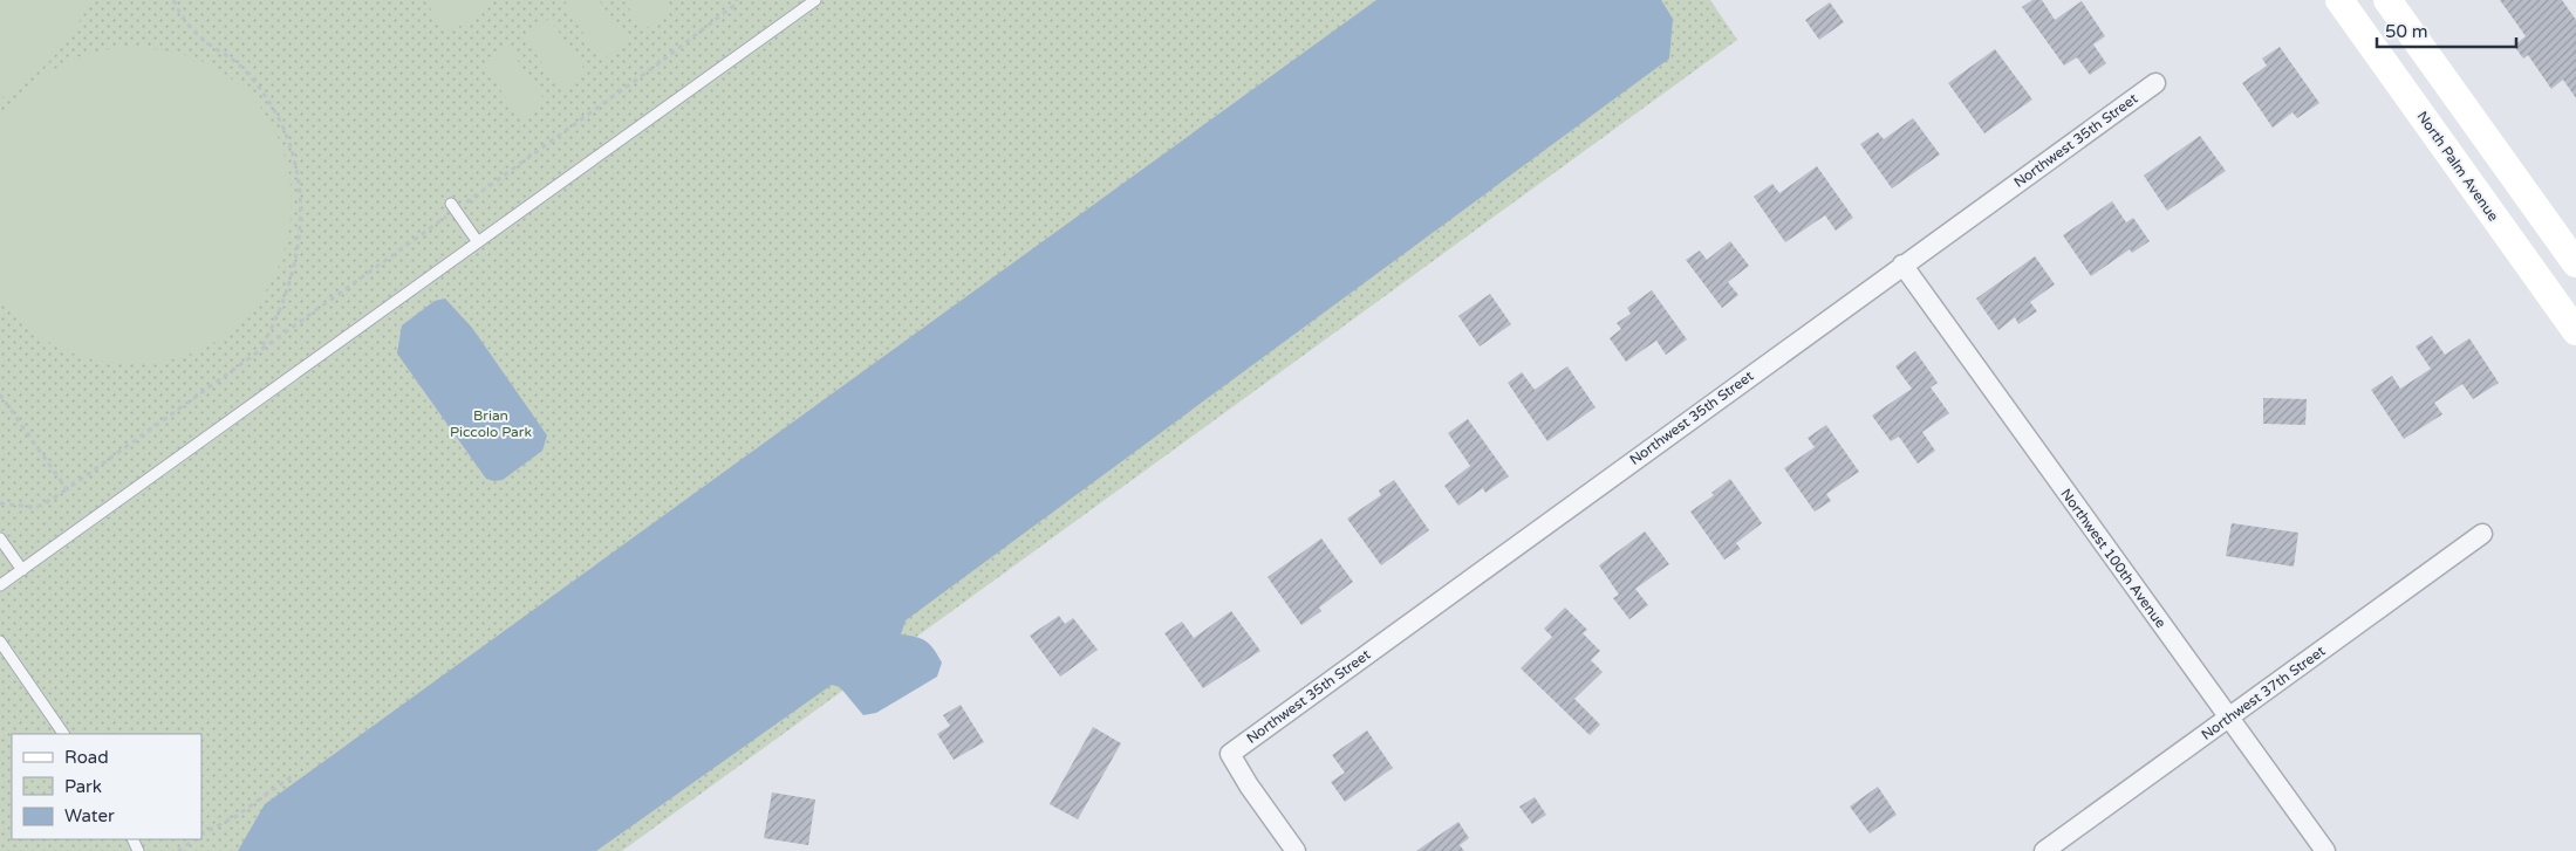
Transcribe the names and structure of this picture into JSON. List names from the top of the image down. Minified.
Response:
{"streets":{"main road":["North Palm Avenue"],"street":["Northwest 35th Street","Northwest 100th Avenue","Northwest 37th Street"]},"crossings":[["Northwest 35th Street","Northwest 100th Avenue"],["Northwest 100th Avenue","Northwest 37th Street"]],"parks":["Brian Piccolo Park"],"legend":["Road","Park","Water"],"scale_bar":"50 m"}
